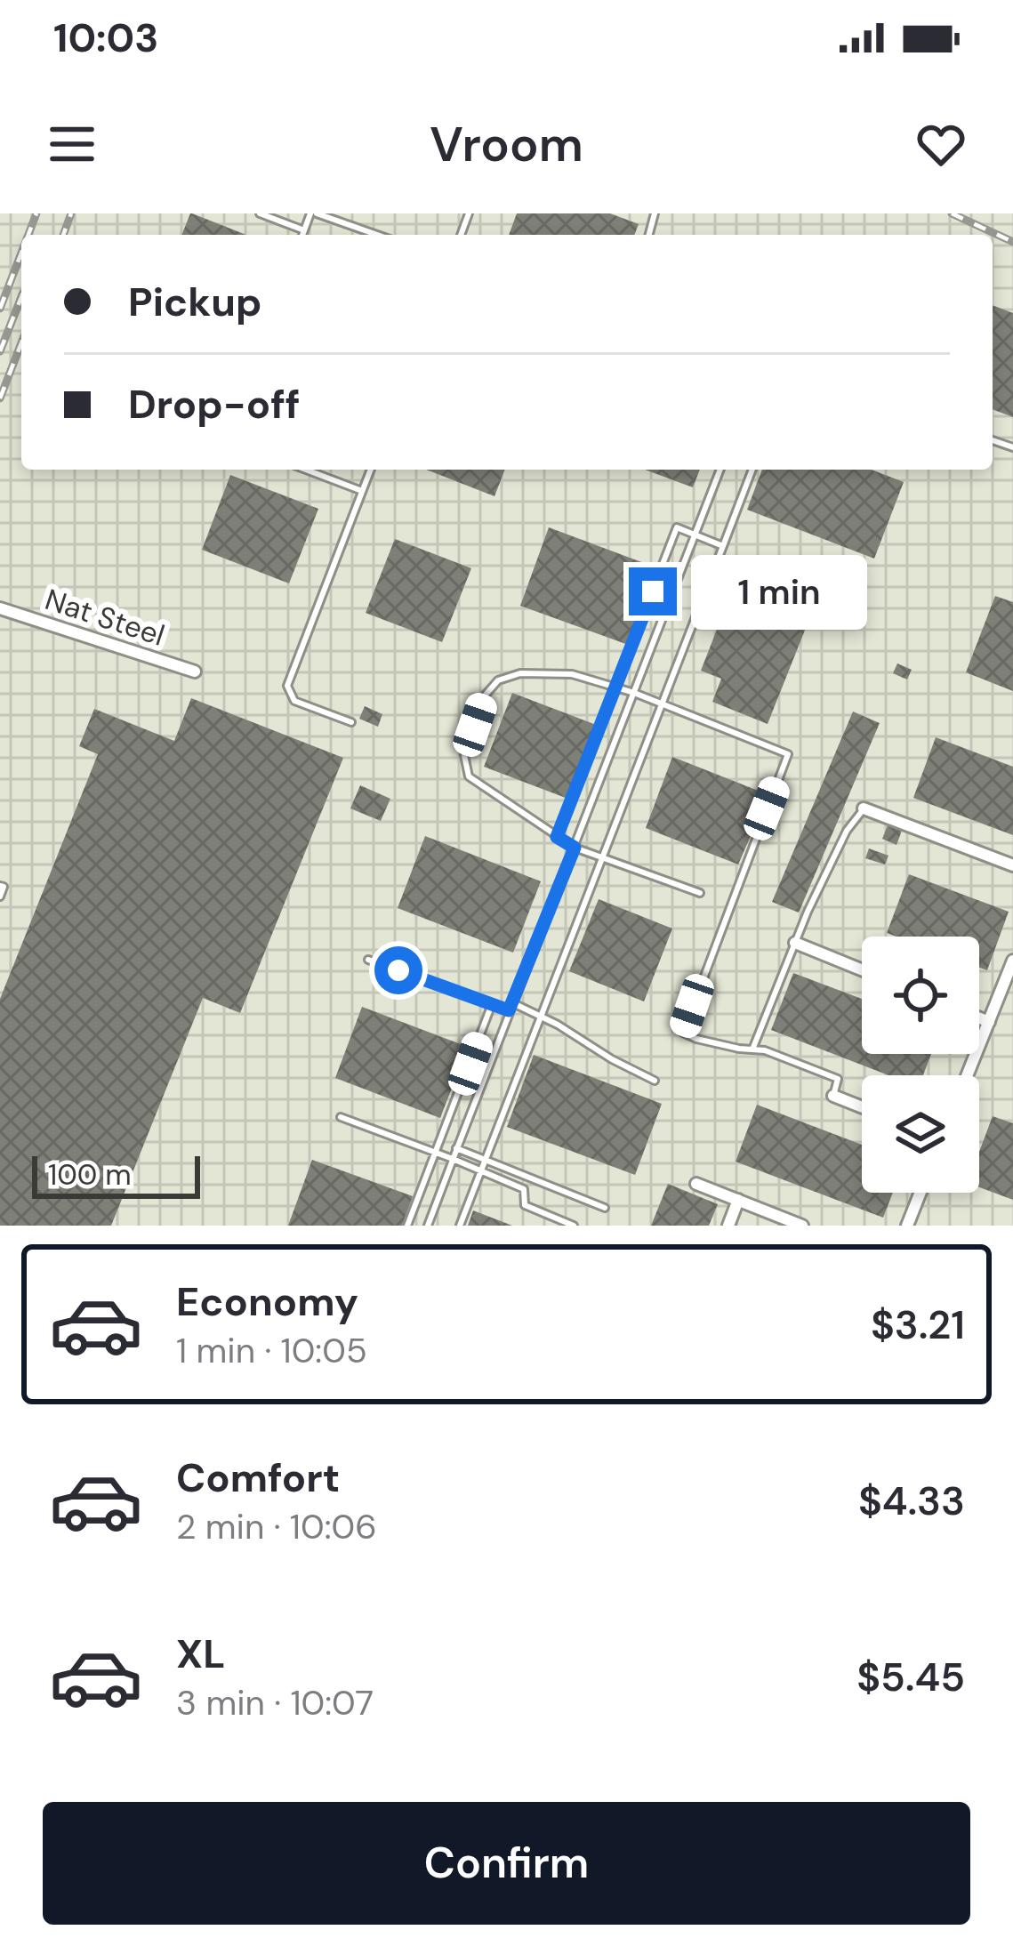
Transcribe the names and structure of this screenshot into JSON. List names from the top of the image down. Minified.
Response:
{"streets":{"street":["Nat Steel"]},"scale_bar":"100 m","page":{"status":"10:03","header":"Vroom","banner":["Pickup","Drop-off"],"bubble":"1 min","scale":"100 m","list":[{"name":"Economy","note":"1 min · 10:05","value":"$3.21"},{"name":"Comfort","note":"2 min · 10:06","value":"$4.33"},{"name":"XL","note":"3 min · 10:07","value":"$5.45"}],"buttons":"Confirm"}}
